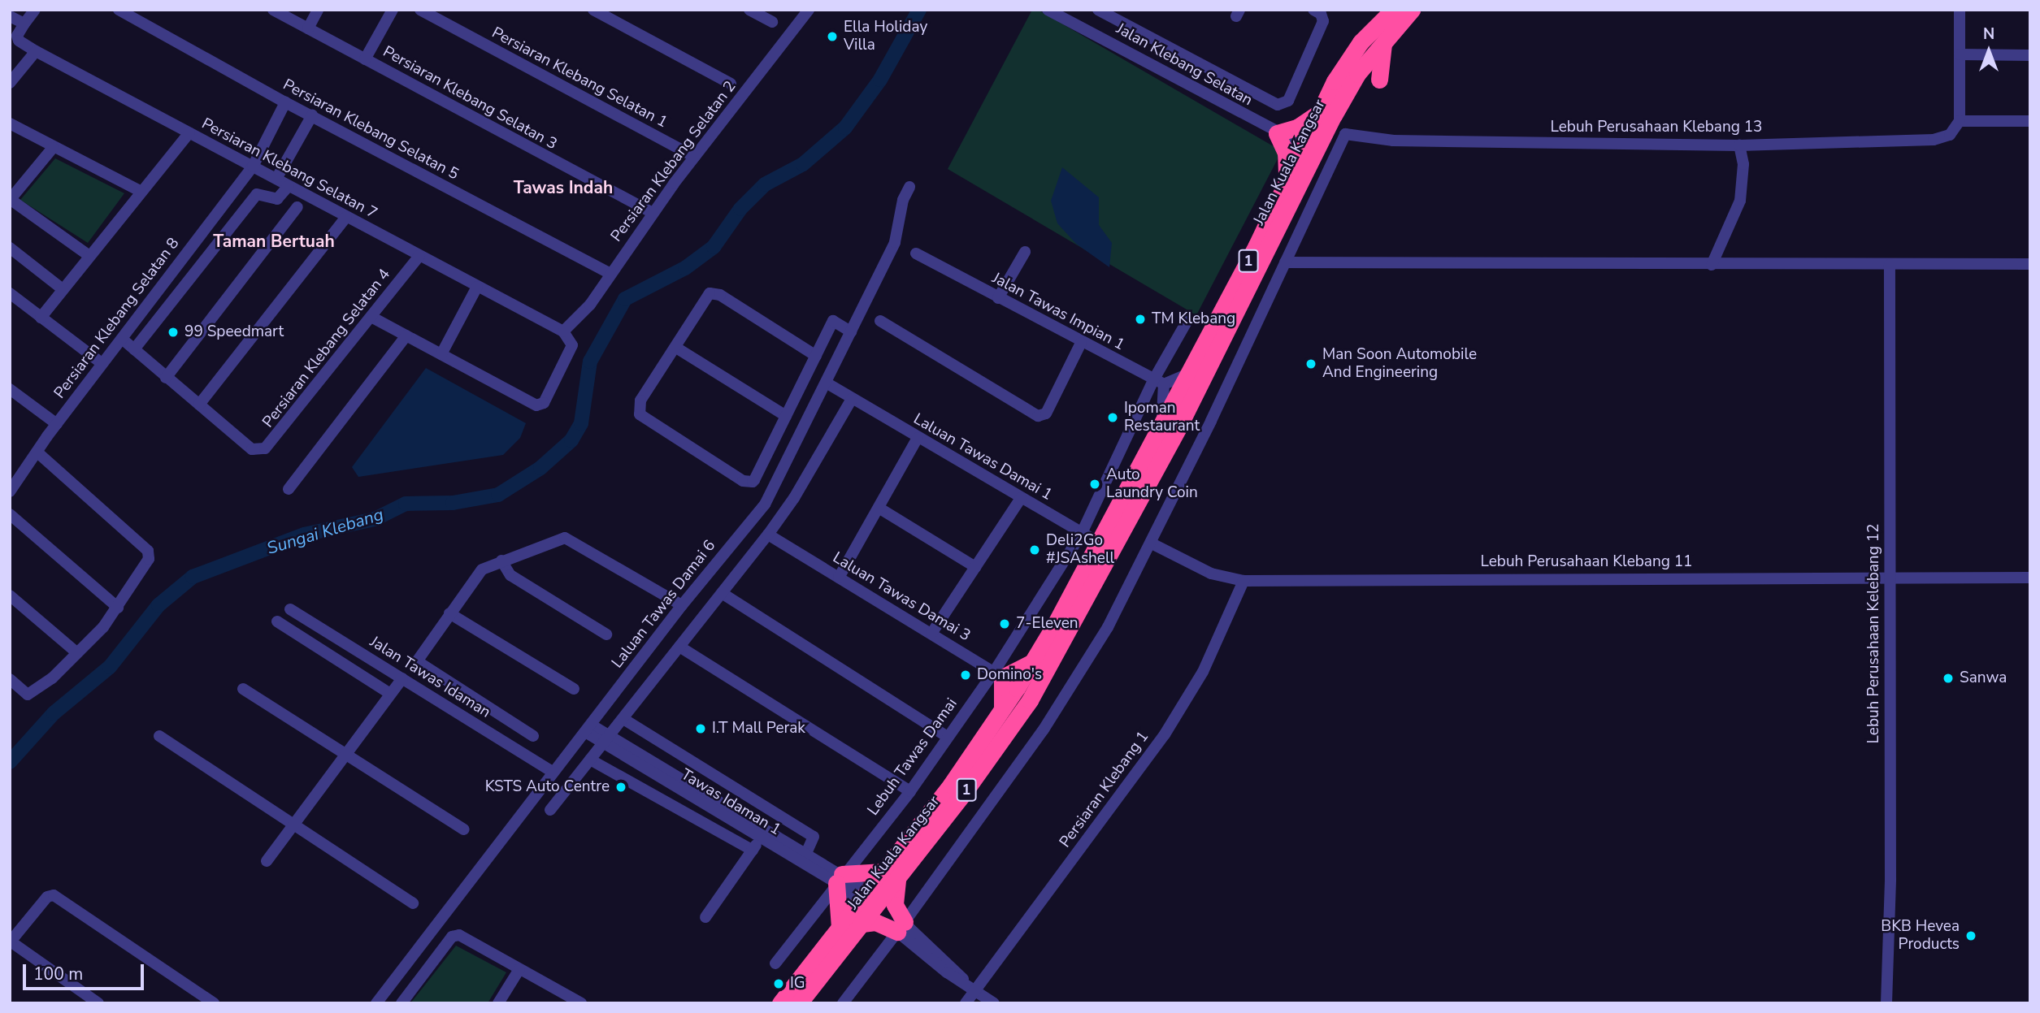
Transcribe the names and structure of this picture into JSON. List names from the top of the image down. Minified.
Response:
{"streets":{"highway":["Jalan Kuala Kangsar","1"],"street":["Jalan Klebang Selatan","Persiaran Klebang Selatan 1","Persiaran Klebang Selatan 3","Lebuh Perusahaan Klebang 13","Persiaran Klebang Selatan 5","Persiaran Klebang Selatan 2","Persiaran Klebang Selatan 7","Jalan Tawas Impian 1","Persiaran Klebang Selatan 8","Persiaran Klebang Selatan 4","Laluan Tawas Damai 1","Lebuh Perusahaan Klebang 11","Laluan Tawas Damai 3","Laluan Tawas Damai 6","Lebuh Perusahaan Kelebang 12","Jalan Tawas Idaman","Lebuh Tawas Damai","Persiaran Klebang 1","Tawas Idaman 1"]},"crossings":[["Jalan Klebang Selatan","Jalan Kuala Kangsar"],["Persiaran Klebang Selatan 1","Persiaran Klebang Selatan 2"],["Persiaran Klebang Selatan 3","Persiaran Klebang Selatan 2"],["Persiaran Klebang Selatan 5","Persiaran Klebang Selatan 2"],["Persiaran Klebang Selatan 5","Persiaran Klebang Selatan 8"],["Persiaran Klebang Selatan 2","Persiaran Klebang Selatan 7"],["Jalan Kuala Kangsar","Laluan Tawas Damai 1"],["Jalan Kuala Kangsar","Laluan Tawas Damai 3"],["Jalan Kuala Kangsar","Tawas Idaman 1"],["Persiaran Klebang Selatan 7","Persiaran Klebang Selatan 8"],["Persiaran Klebang Selatan 7","Persiaran Klebang Selatan 4"],["Jalan Tawas Impian 1","Lebuh Tawas Damai"],["Persiaran Klebang Selatan 8","Persiaran Klebang Selatan 4"],["Laluan Tawas Damai 1","Laluan Tawas Damai 6"],["Laluan Tawas Damai 1","Lebuh Tawas Damai"],["Lebuh Perusahaan Klebang 11","Lebuh Perusahaan Kelebang 12"],["Lebuh Perusahaan Klebang 11","Persiaran Klebang 1"],["Laluan Tawas Damai 3","Lebuh Tawas Damai"],["Laluan Tawas Damai 6","Jalan Tawas Idaman"],["Laluan Tawas Damai 6","Tawas Idaman 1"],["Lebuh Tawas Damai","Tawas Idaman 1"],["Persiaran Klebang 1","Tawas Idaman 1"]],"districts":["Tawas Indah","Taman Bertuah"],"water":["Sungai Klebang"],"places":["Ella Holiday Villa","TM Klebang","99 Speedmart","Man Soon Automobile And Engineering","Ipoman Restaurant","Auto Laundry Coin","Deli2Go #JSAshell","7-Eleven","Domino's","Sanwa","I.T Mall Perak","KSTS Auto Centre","BKB Hevea Products","IG"],"scale_bar":"100 m","north":"top"}
